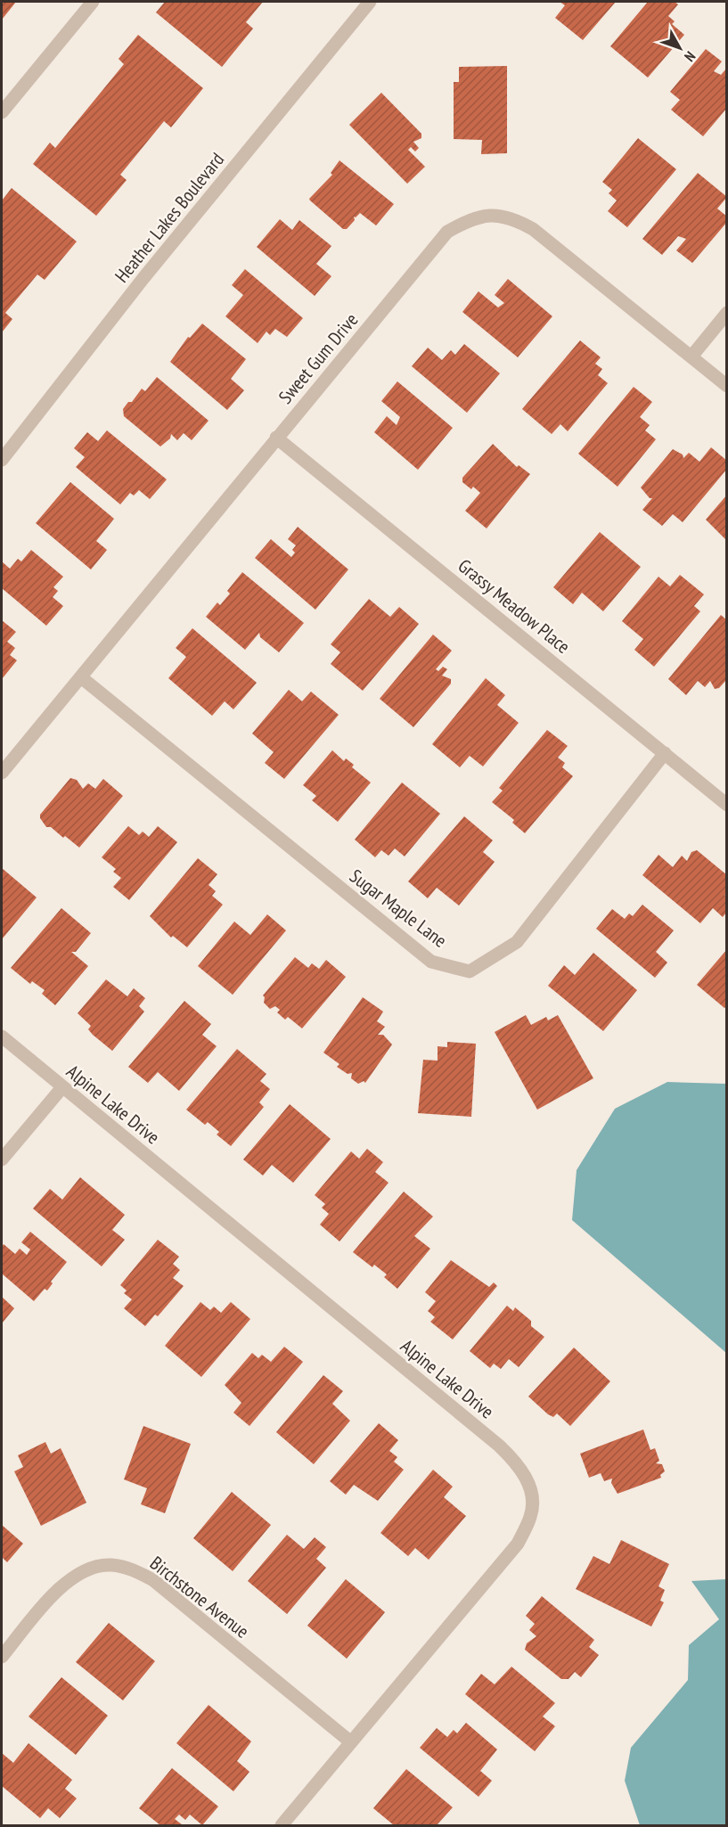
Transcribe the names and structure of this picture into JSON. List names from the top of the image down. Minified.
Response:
{"streets":{"street":["Heather Lakes Boulevard","Sweet Gum Drive","Grassy Meadow Place","Sugar Maple Lane","Alpine Lake Drive","Birchstone Avenue"]},"crossings":[["Sweet Gum Drive","Grassy Meadow Place"],["Sweet Gum Drive","Sugar Maple Lane"],["Grassy Meadow Place","Sugar Maple Lane"],["Alpine Lake Drive","Birchstone Avenue"]],"north":"bottom right"}
